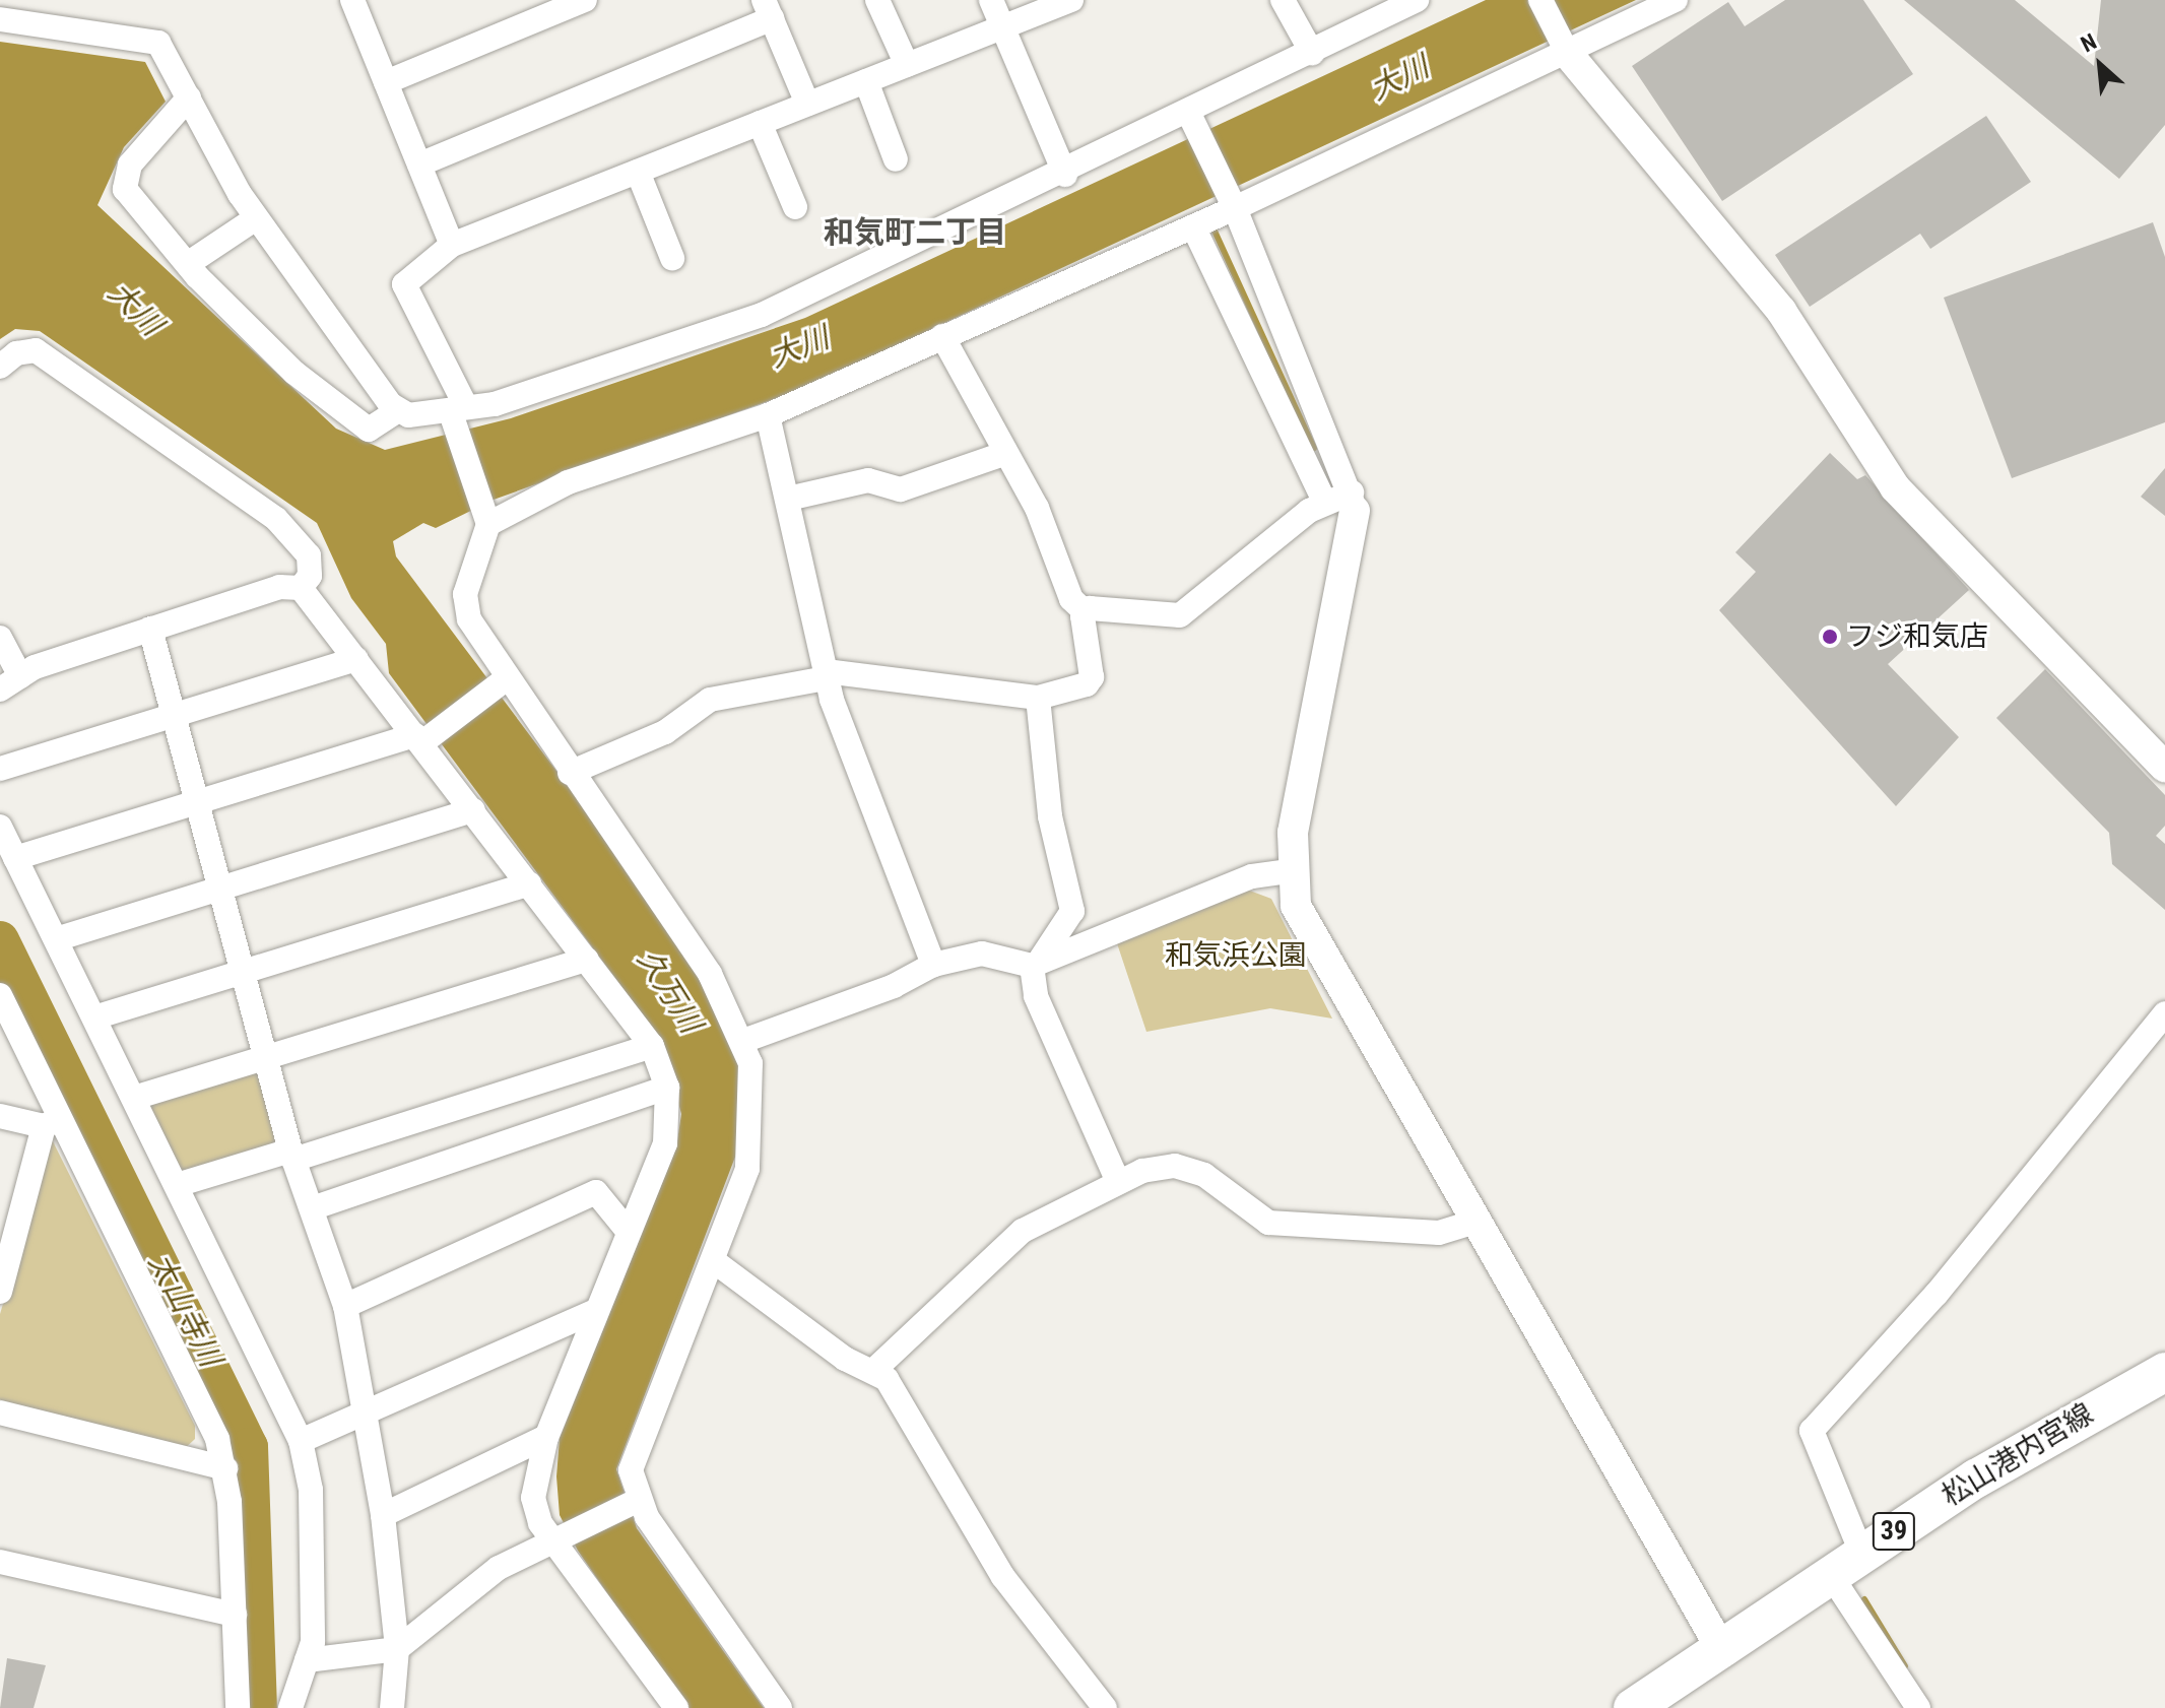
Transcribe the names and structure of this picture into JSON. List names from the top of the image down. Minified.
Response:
{"streets":{"main road":["松山港内宮線","39"]},"districts":["和気町二丁目"],"water":["大川","久万川","太山寺川"],"parks":["和気浜公園"],"places":["フジ和気店"],"north":"top left"}
